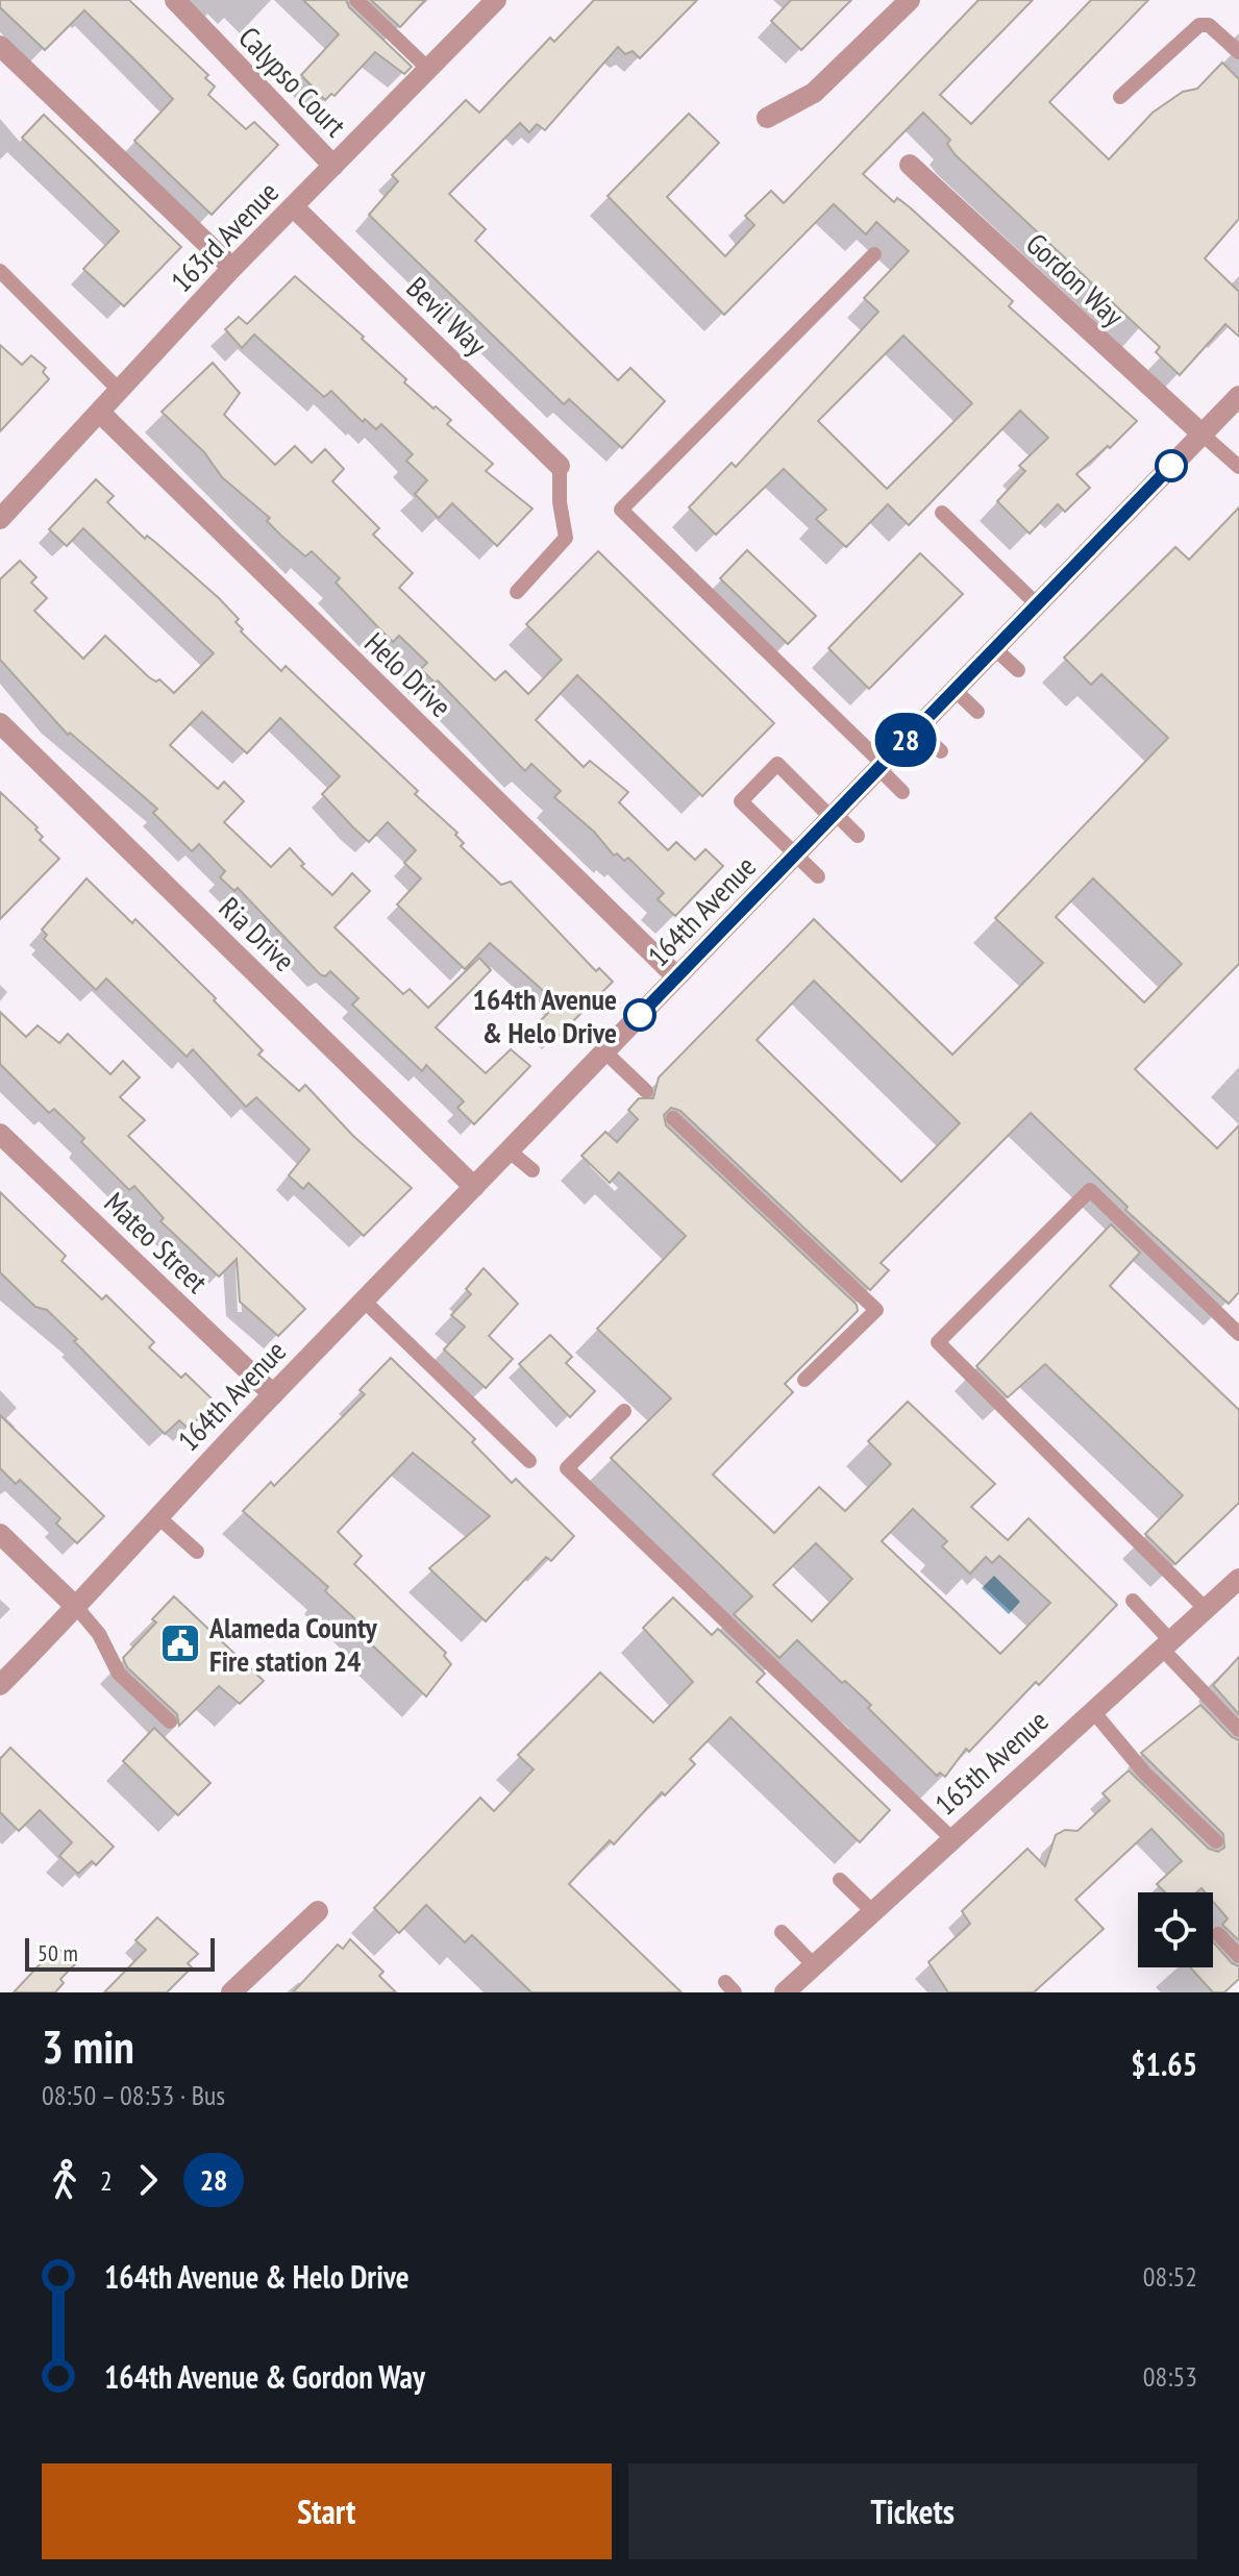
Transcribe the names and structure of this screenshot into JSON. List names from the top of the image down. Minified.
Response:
{"streets":{"street":["Calypso Court","163rd Avenue","Gordon Way","Bevil Way","Helo Drive","164th Avenue","Ria Drive","Mateo Street","165th Avenue"]},"crossings":[["Calypso Court","163rd Avenue"],["163rd Avenue","Bevil Way"],["163rd Avenue","Helo Drive"],["Gordon Way","164th Avenue"],["Helo Drive","164th Avenue"],["164th Avenue","Ria Drive"],["164th Avenue","Mateo Street"]],"places":{"other":["164th Avenue & Helo Drive"],"public building":["Alameda County Fire station 24"]},"lines":["bus line 28"],"scale_bar":"50 m","page":{"on_map":"28","scale":"50 m","heading":["3 min","08:50 – 08:53 · Bus","$1.65"],"legs":["2","28"],"list":[{"name":"164th Avenue & Helo Drive","value":"08:52"},{"name":"164th Avenue & Gordon Way","value":"08:53"}],"buttons":["Start","Tickets"]}}
